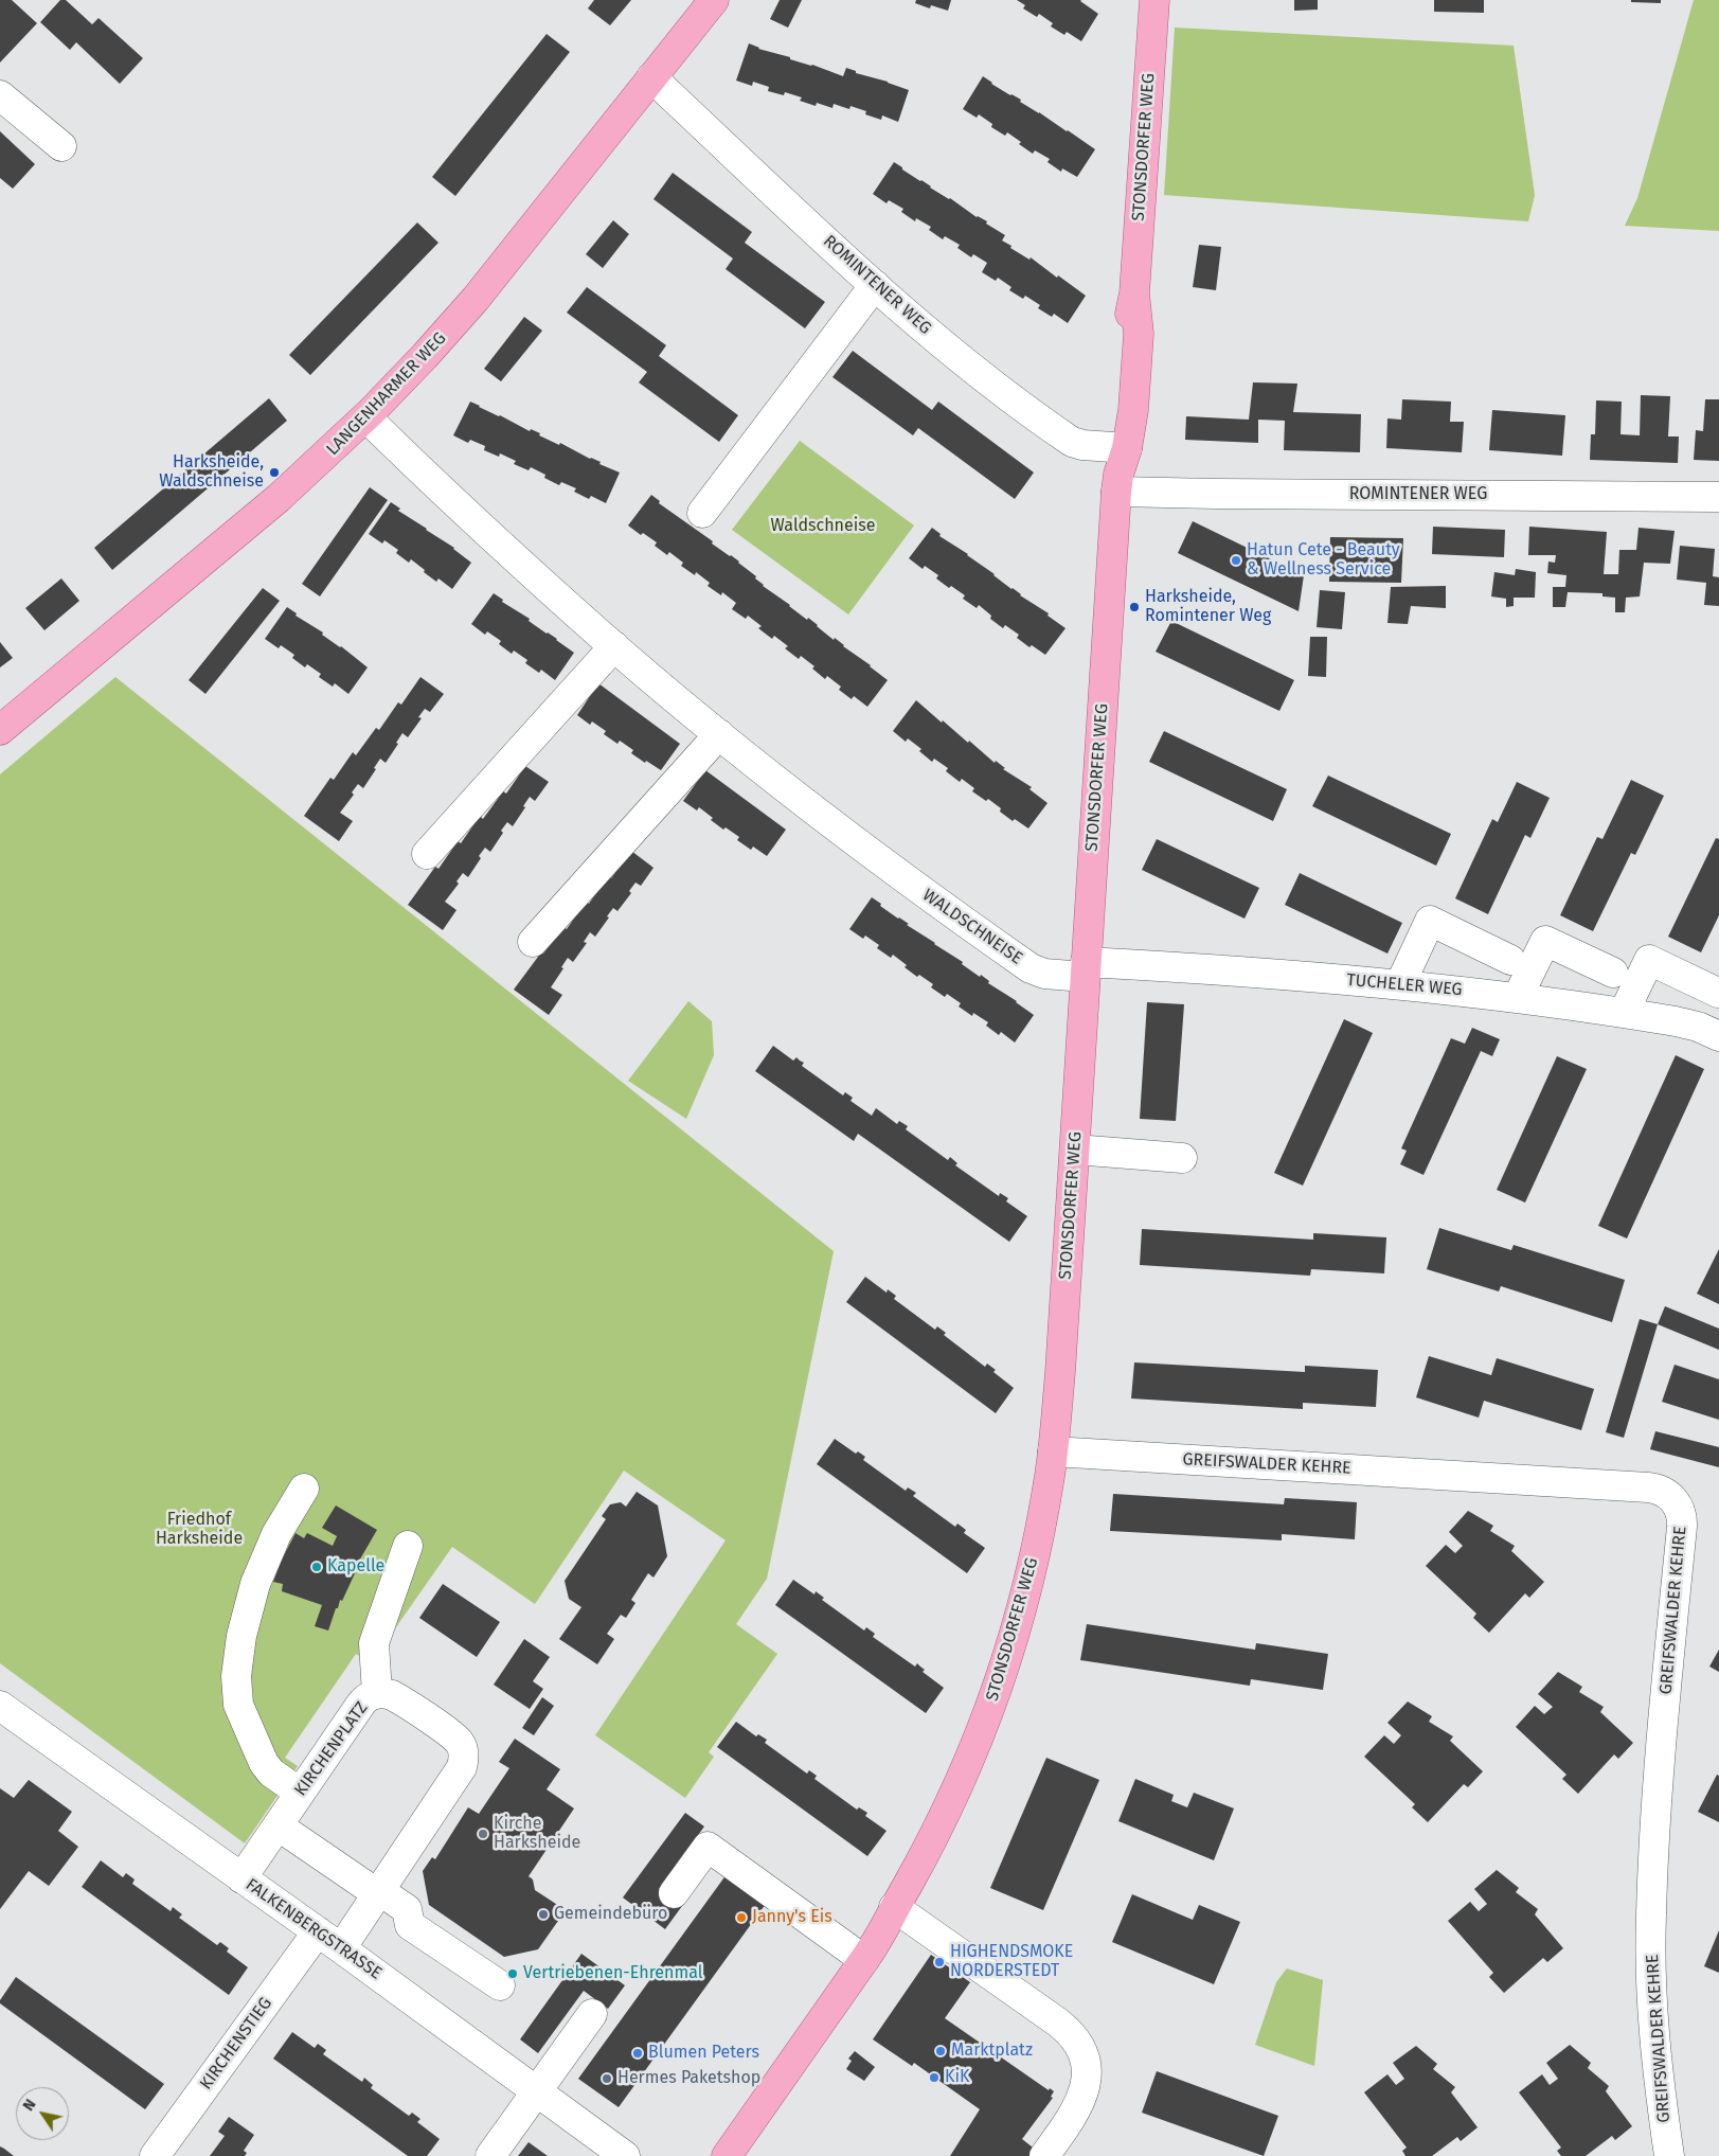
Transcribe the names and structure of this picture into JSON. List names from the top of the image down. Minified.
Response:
{"streets":{"main road":["STONSDORFER WEG","LANGENHARMER WEG"],"street":["ROMINTENER WEG","WALDSCHNEISE","TUCHELER WEG","GREIFSWALDER KEHRE","KIRCHENPLATZ","FALKENBERGSTRASSE","KIRCHENSTIEG"]},"crossings":[["STONSDORFER WEG","ROMINTENER WEG"],["STONSDORFER WEG","WALDSCHNEISE"],["STONSDORFER WEG","TUCHELER WEG"],["STONSDORFER WEG","GREIFSWALDER KEHRE"],["ROMINTENER WEG","LANGENHARMER WEG"],["LANGENHARMER WEG","WALDSCHNEISE"],["WALDSCHNEISE","TUCHELER WEG"],["KIRCHENPLATZ","FALKENBERGSTRASSE"],["FALKENBERGSTRASSE","KIRCHENSTIEG"]],"parks":["Waldschneise","Friedhof Harksheide"],"places":["Harksheide, Waldschneise","Hatun Cete - Beauty & Wellness Service","Harksheide, Romintener Weg","Kapelle","Kirche Harksheide","Gemeindebüro","Janny's Eis","HIGHENDSMOKE NORDERSTEDT","Vertriebenen-Ehrenmal","Marktplatz","Blumen Peters","KiK","Hermes Paketshop"],"north":"top left"}
